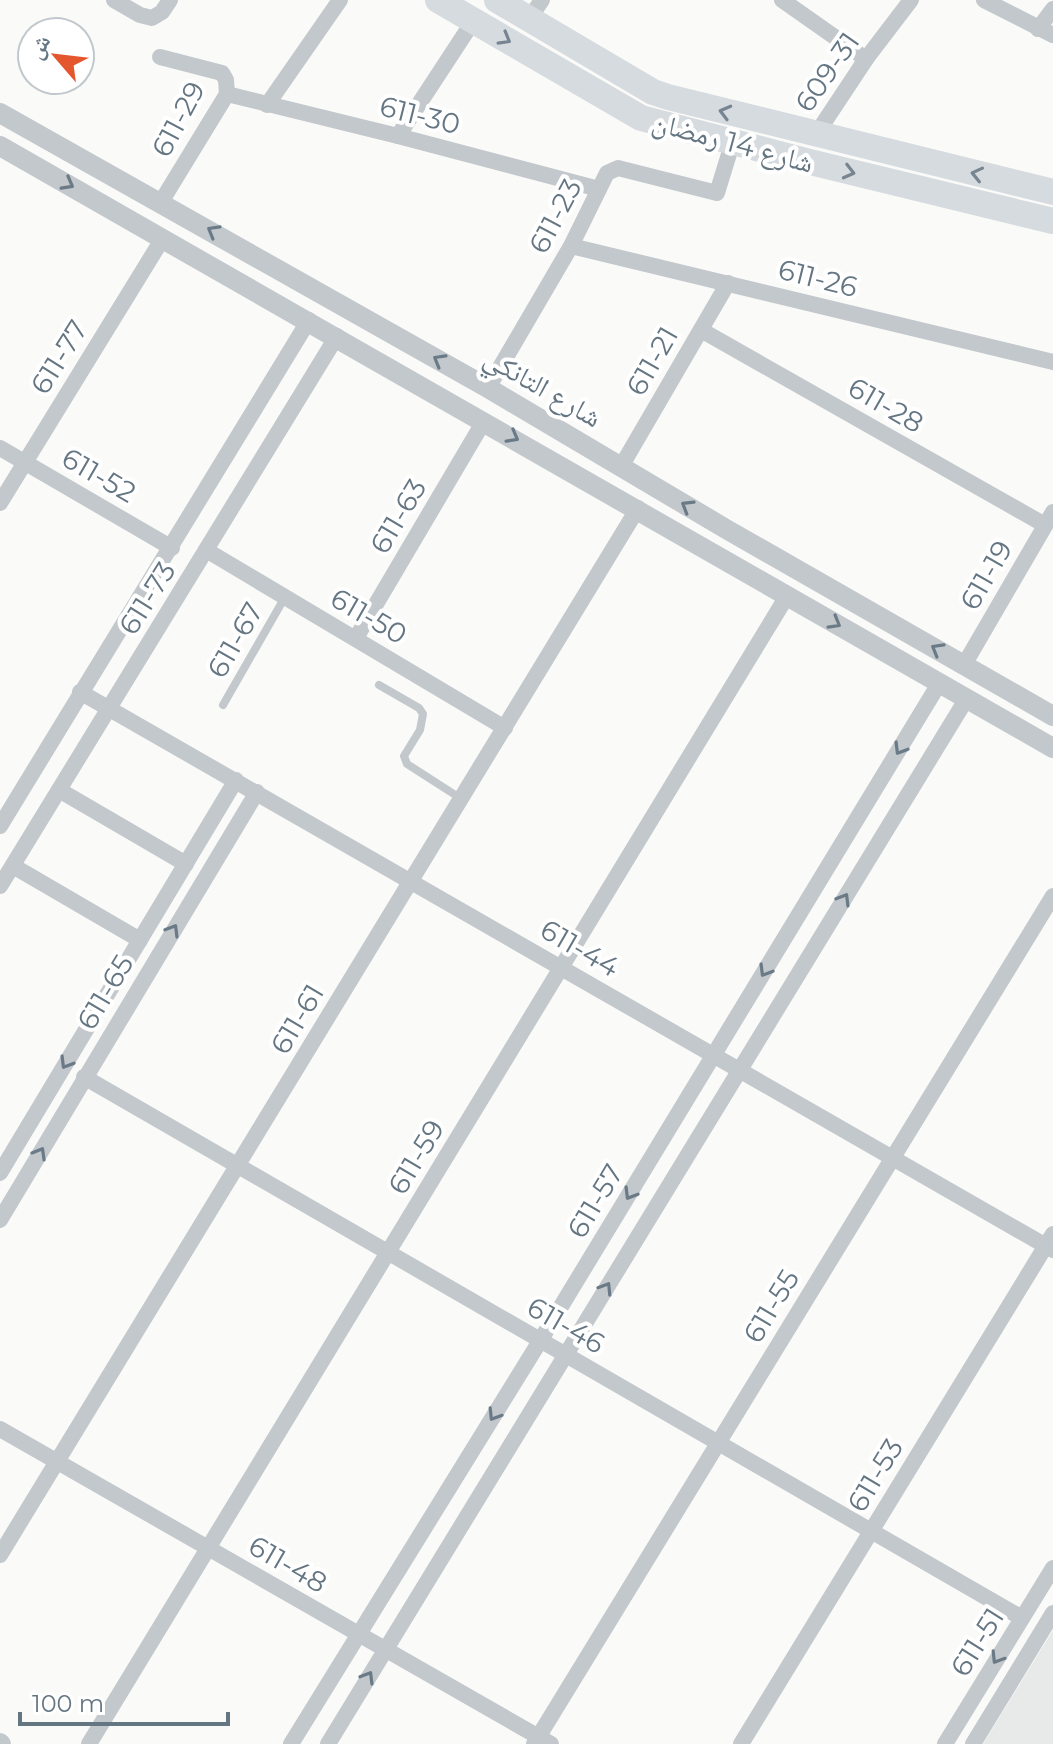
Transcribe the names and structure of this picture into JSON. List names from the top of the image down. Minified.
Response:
{"streets":{"main road":["شارع 14 رمضان"],"street":["609-31","611-30","611-29","611-23","611-26","611-77","611-21","شارع التانكي","611-28","611-52","611-63","611-19","611-73","611-50","611-44","611-65","611-61","611-59","611-57","611-55","611-46","611-53","611-48","611-51"],"lane":["611-67"]},"crossings":[["609-31","شارع 14 رمضان"],["611-30","611-29"],["611-30","611-23"],["611-29","شارع التانكي"],["شارع 14 رمضان","611-23"],["611-23","611-26"],["611-23","شارع التانكي"],["611-26","611-21"],["611-77","شارع التانكي"],["611-77","611-52"],["611-21","شارع التانكي"],["611-21","611-28"],["شارع التانكي","611-63"],["شارع التانكي","611-19"],["شارع التانكي","611-73"],["شارع التانكي","611-61"],["شارع التانكي","611-59"],["شارع التانكي","611-57"],["611-28","611-19"],["611-52","611-73"],["611-63","611-50"],["611-73","611-50"],["611-73","611-44"],["611-50","611-67"],["611-50","611-61"],["611-44","611-65"],["611-44","611-61"],["611-44","611-59"],["611-44","611-57"],["611-44","611-55"],["611-44","611-53"],["611-65","611-46"],["611-61","611-46"],["611-61","611-48"],["611-59","611-46"],["611-59","611-48"],["611-57","611-46"],["611-57","611-48"],["611-55","611-46"],["611-55","611-48"],["611-46","611-53"],["611-46","611-51"]],"scale_bar":"100 m","north":"top left"}
